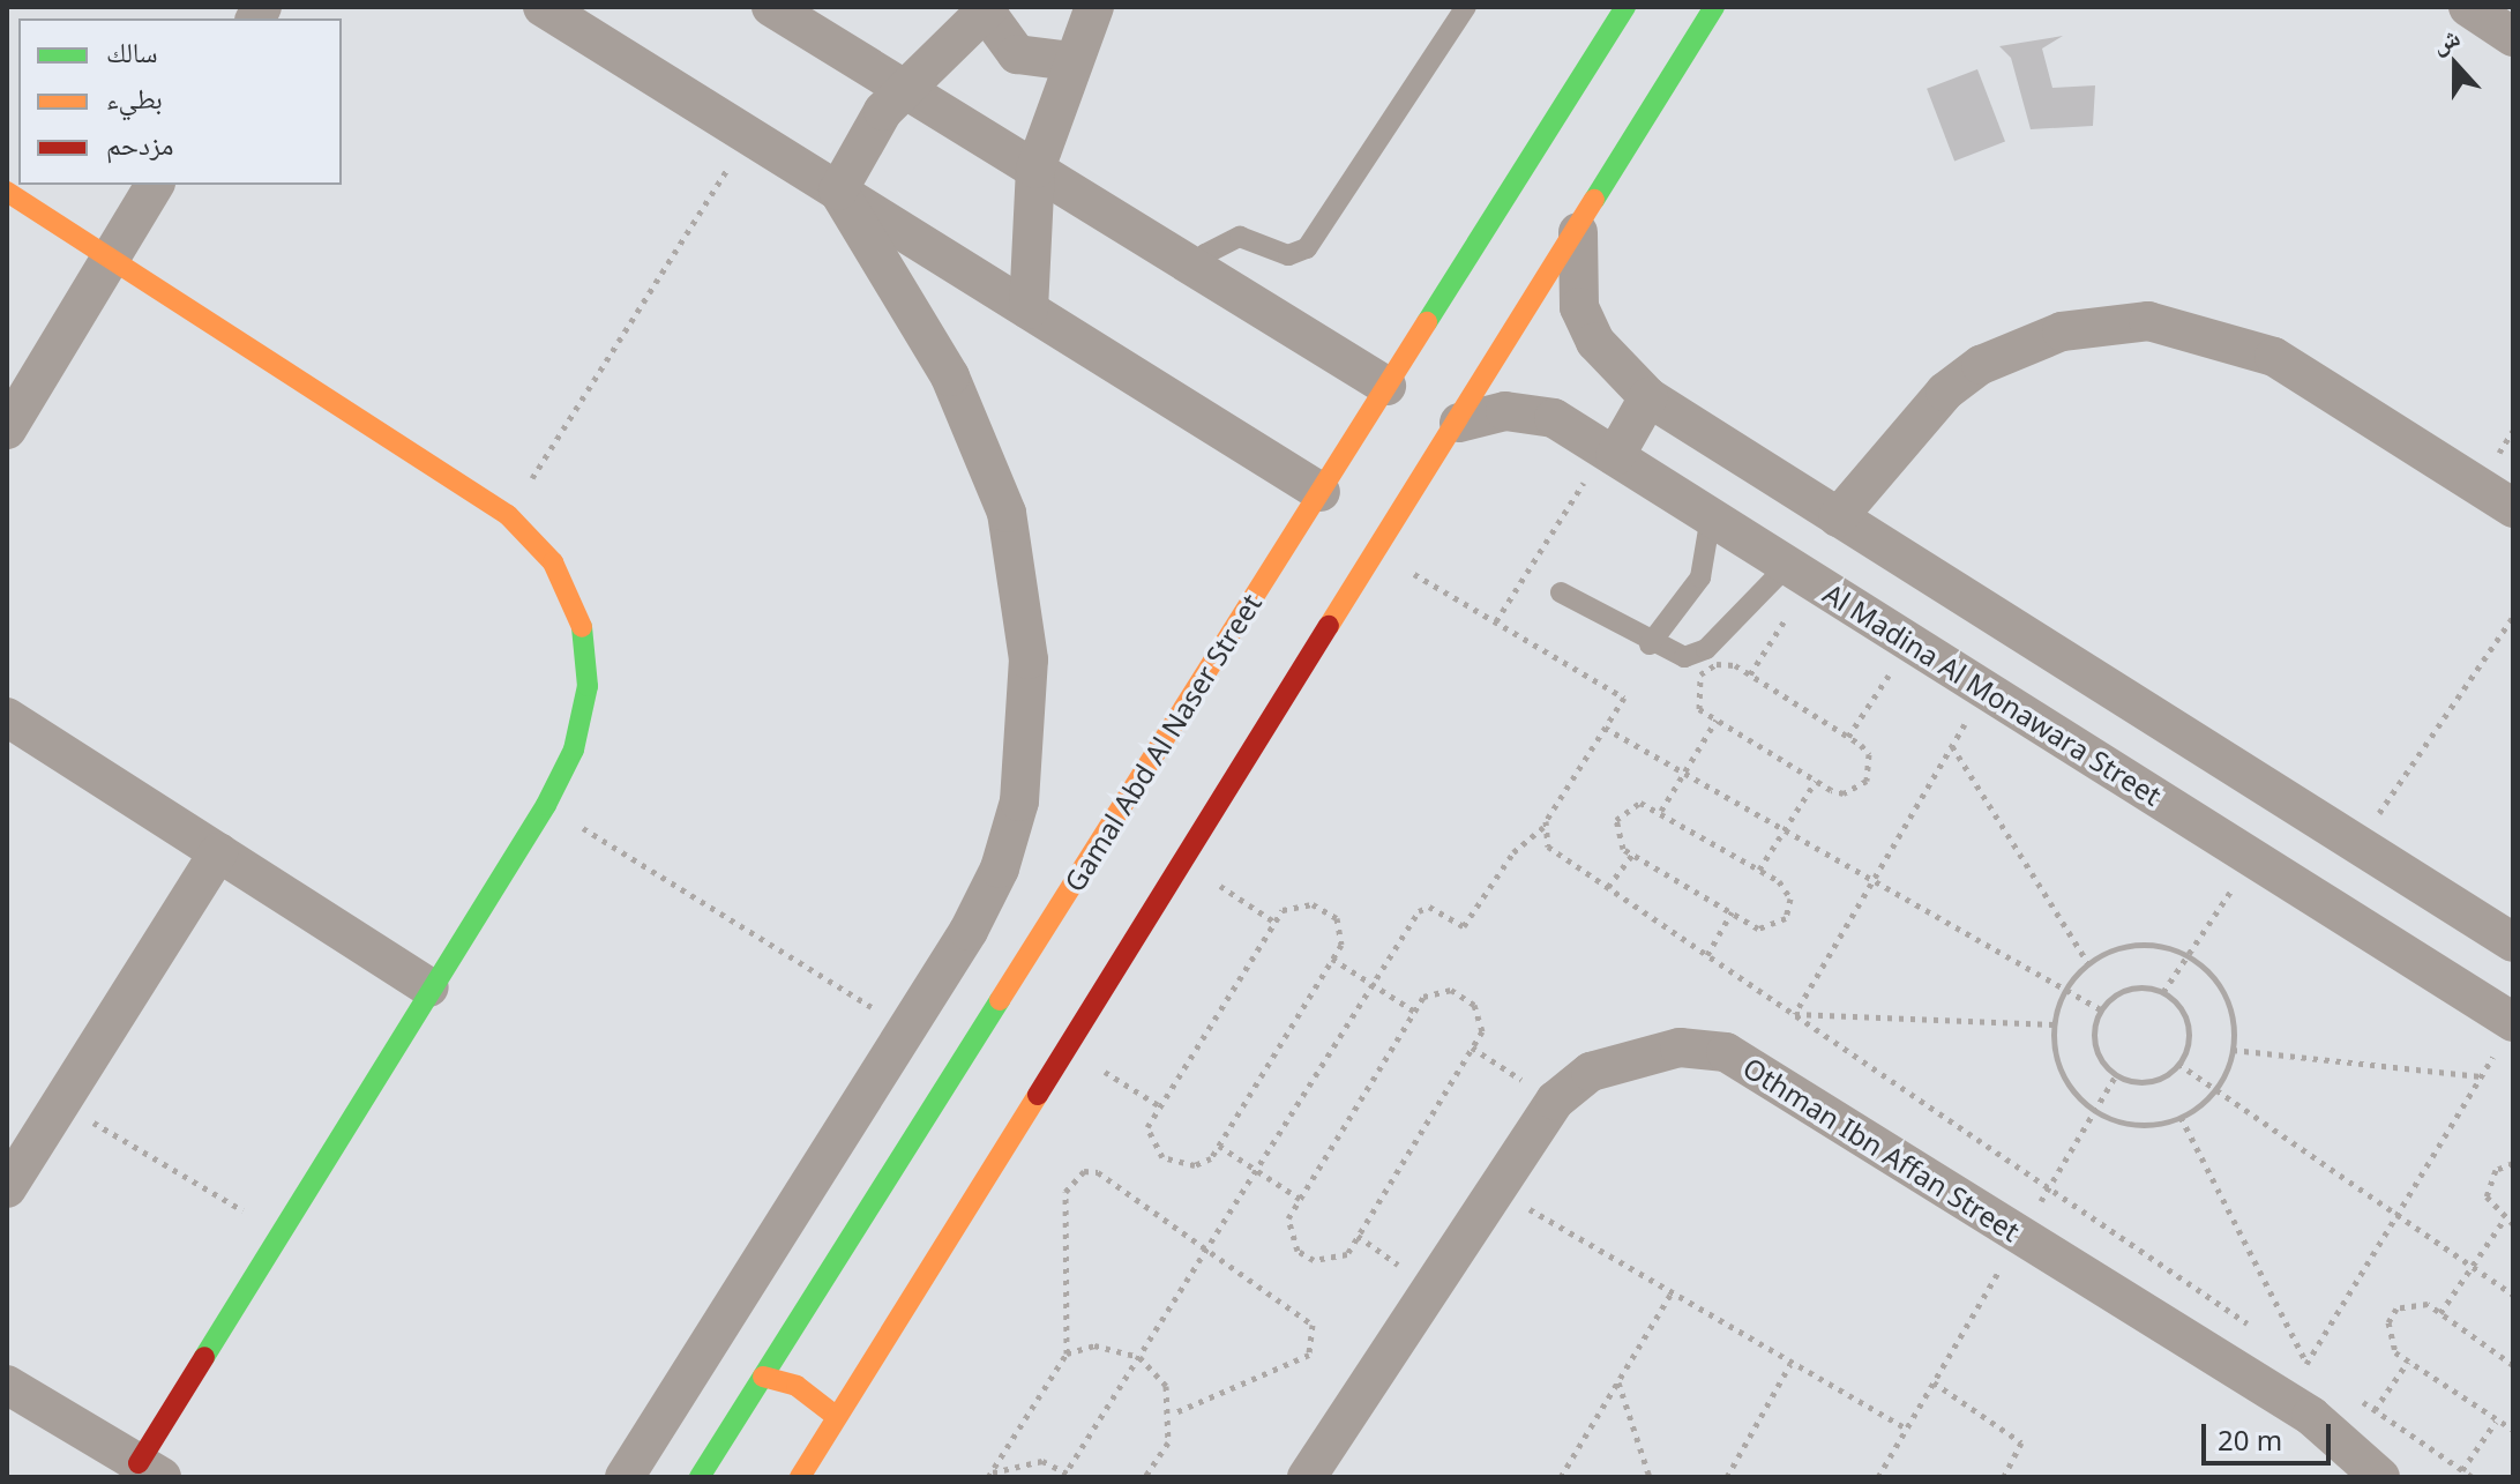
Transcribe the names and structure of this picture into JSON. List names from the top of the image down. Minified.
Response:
{"streets":{"main road":["Gamal Abd Al Naser Street"],"street":["Al Madina Al Monawara Street","Othman Ibn Affan Street"]},"legend":["سالك","بطيء","مزدحم"],"scale_bar":"20 m","north":"top"}
